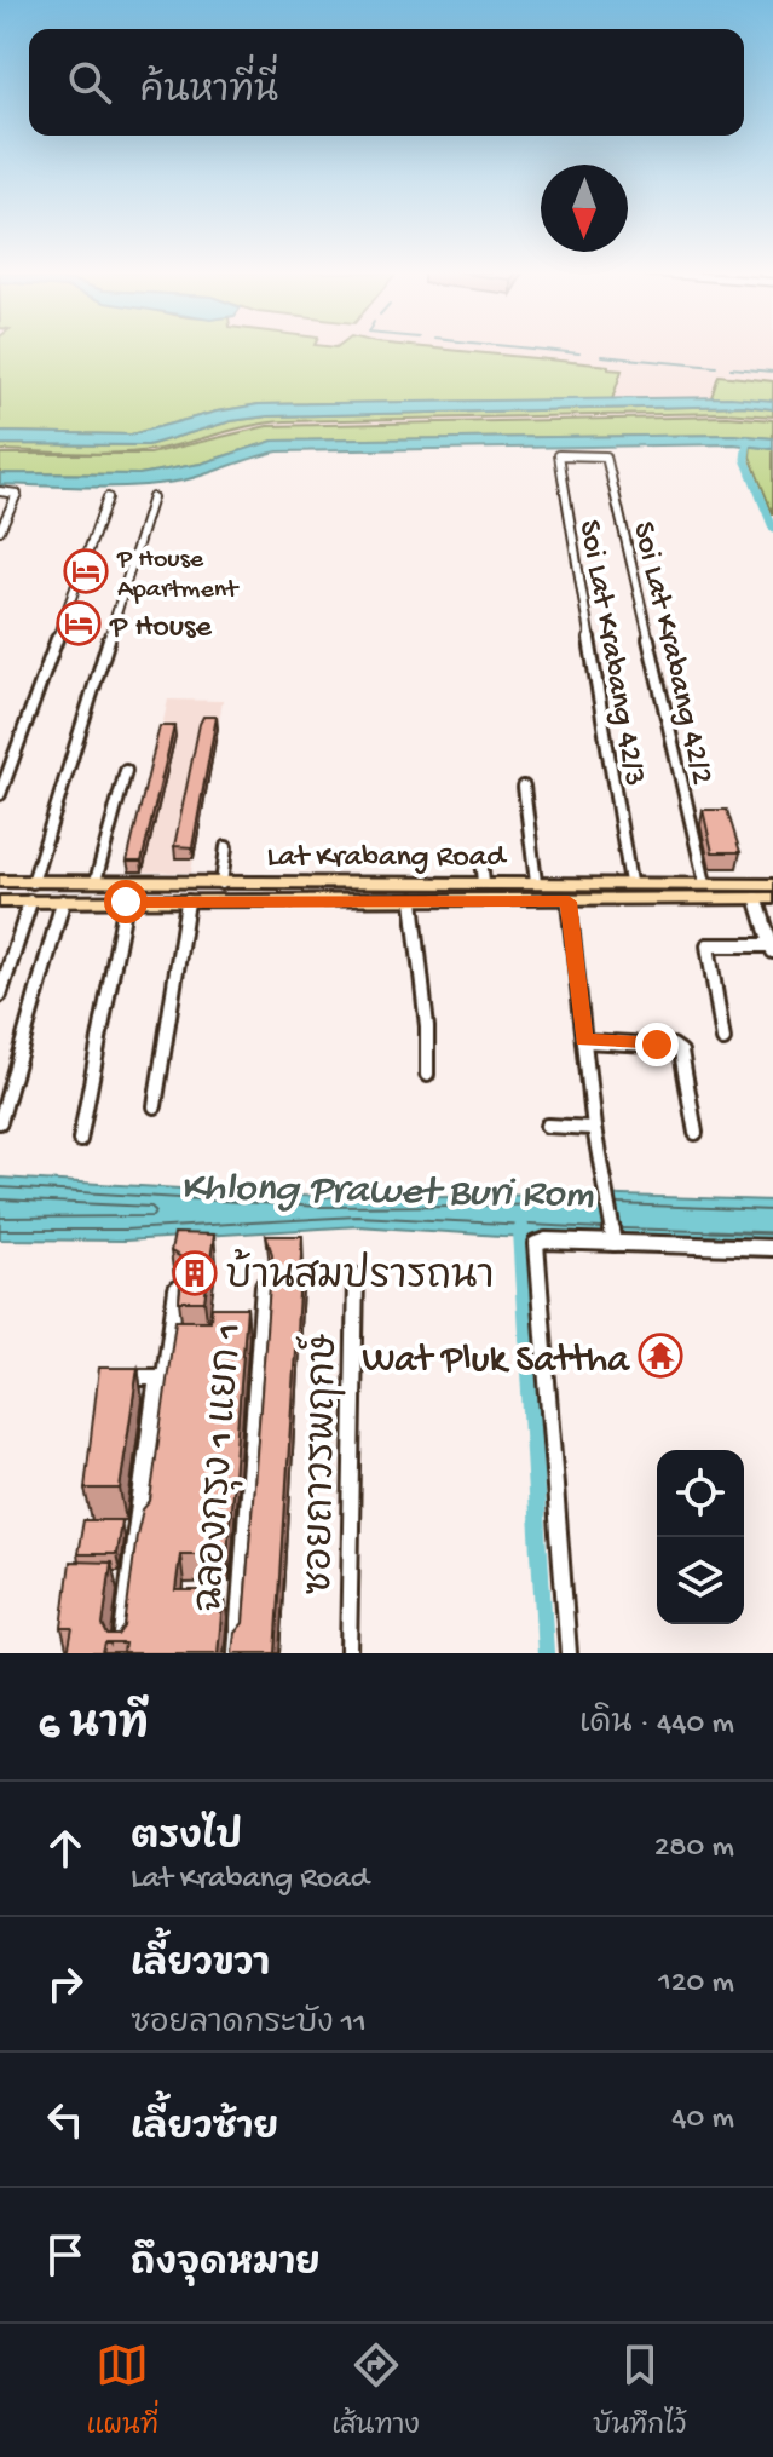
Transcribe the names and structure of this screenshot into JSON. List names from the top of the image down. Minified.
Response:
{"streets":{"main road":["Lat Krabang Road"],"street":["Soi Lat Krabang 42/3","Soi Lat Krabang 42/2","ซอยถาวรพฤกษ์","ฉลองกรุง 1 แยก 1"]},"crossings":[["Soi Lat Krabang 42/3","Soi Lat Krabang 42/2"],["Soi Lat Krabang 42/3","Lat Krabang Road"],["Soi Lat Krabang 42/2","Lat Krabang Road"]],"water":["Khlong Prawet Buri Rom"],"places":{"hotel":["P House Apartment","P House"],"building":["บ้านสมปรารถนา"],"temple":["Wat Pluk Sattha"]},"north":"bottom","page":{"search":"ค้นหาที่นี่","heading":["6 นาที","เดิน · 440 m"],"list":[["ตรงไป","Lat Krabang Road","280 m"],["เลี้ยวขวา","ซอยลาดกระบัง 11","120 m"],["เลี้ยวซ้าย","40 m"],"ถึงจุดหมาย"],"nav":["แผนที่","เส้นทาง","บันทึกไว้"]}}
